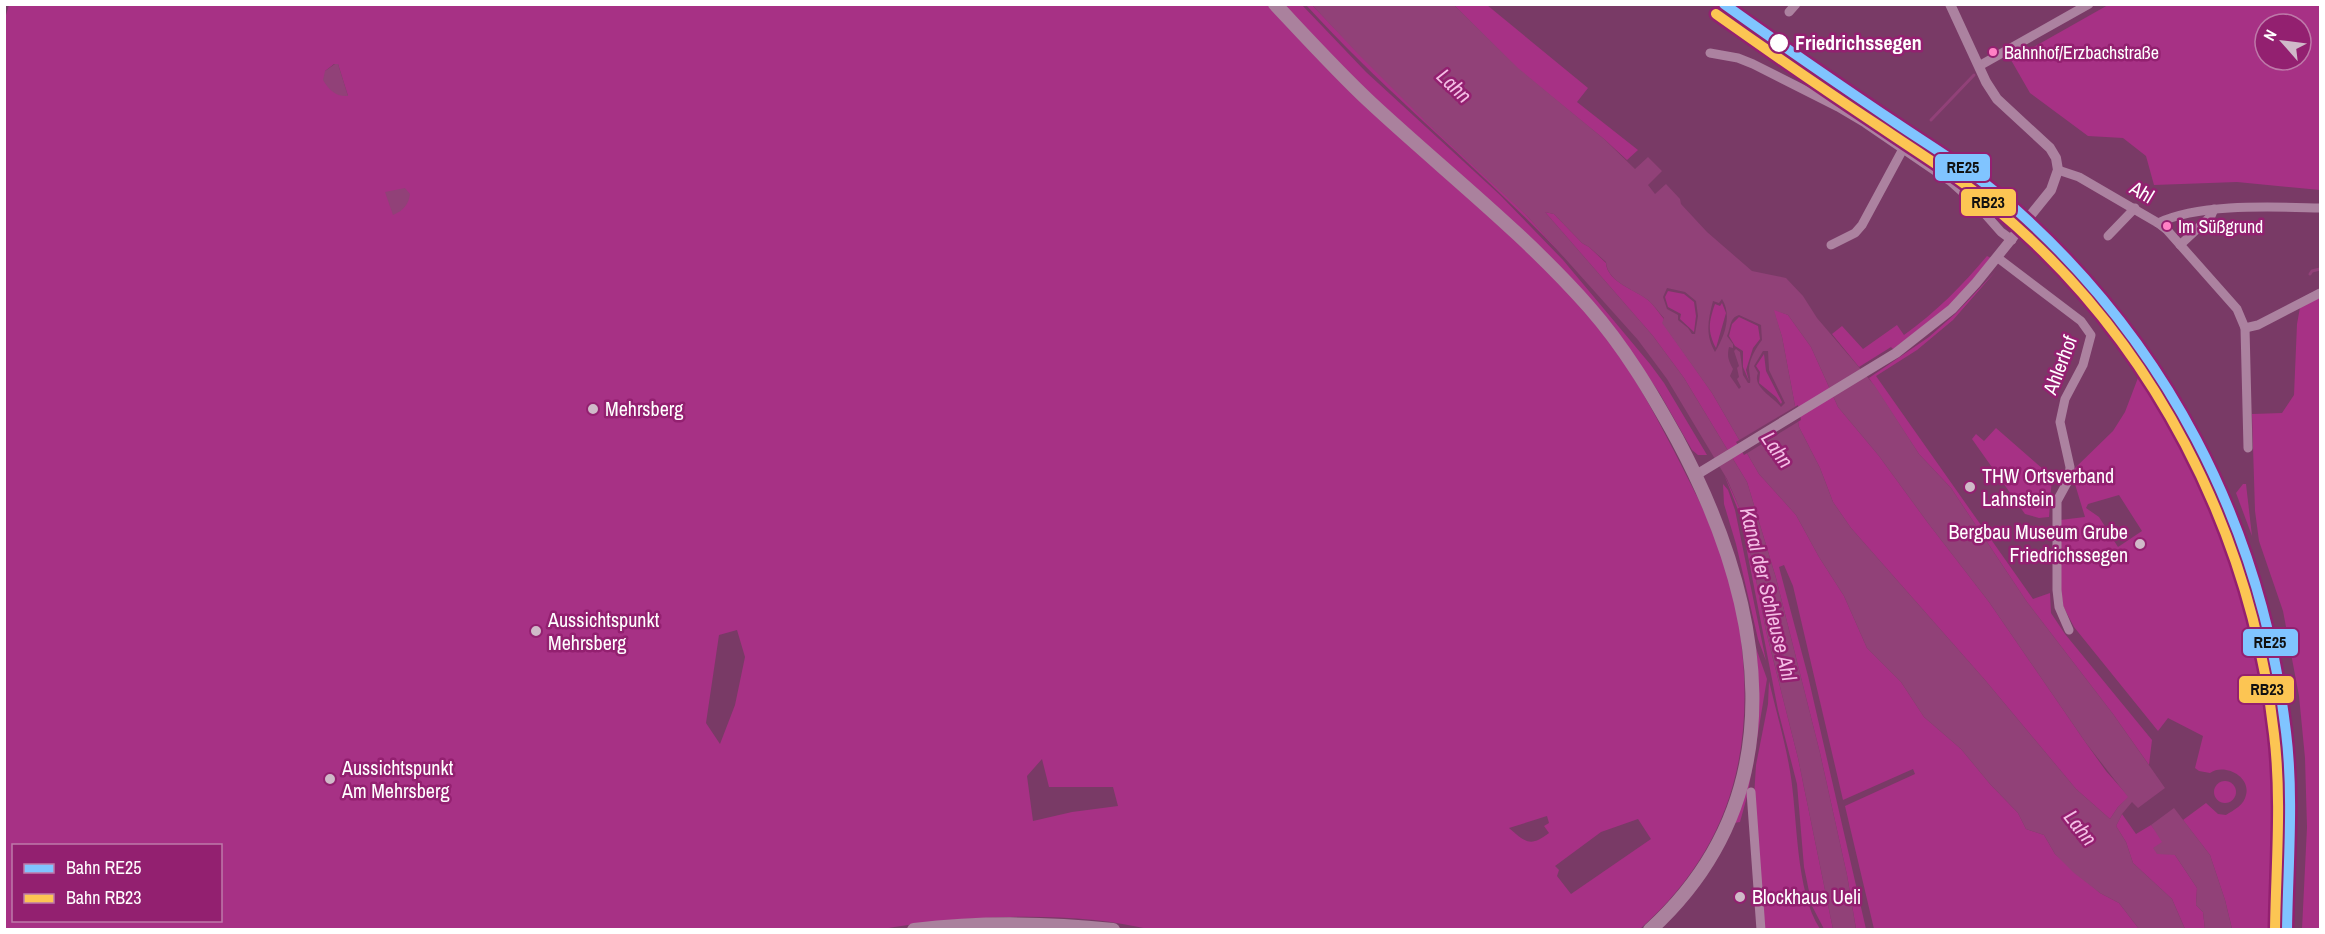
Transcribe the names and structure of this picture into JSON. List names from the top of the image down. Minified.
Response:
{"streets":{"street":["Ahl","Ahlerhof"]},"water":["Lahn","Kanal der Schleuse Ahl"],"places":["Friedrichssegen","Bahnhof/Erzbachstraße","Im Süßgrund","Mehrsberg","THW Ortsverband Lahnstein","Bergbau Museum Grube Friedrichssegen","Aussichtspunkt Mehrsberg","Aussichtspunkt Am Mehrsberg","Blockhaus Ueli"],"lines":["rail line RE25","rail line RB23"],"legend":["Bahn RE25","Bahn RB23"],"north":"top left"}
